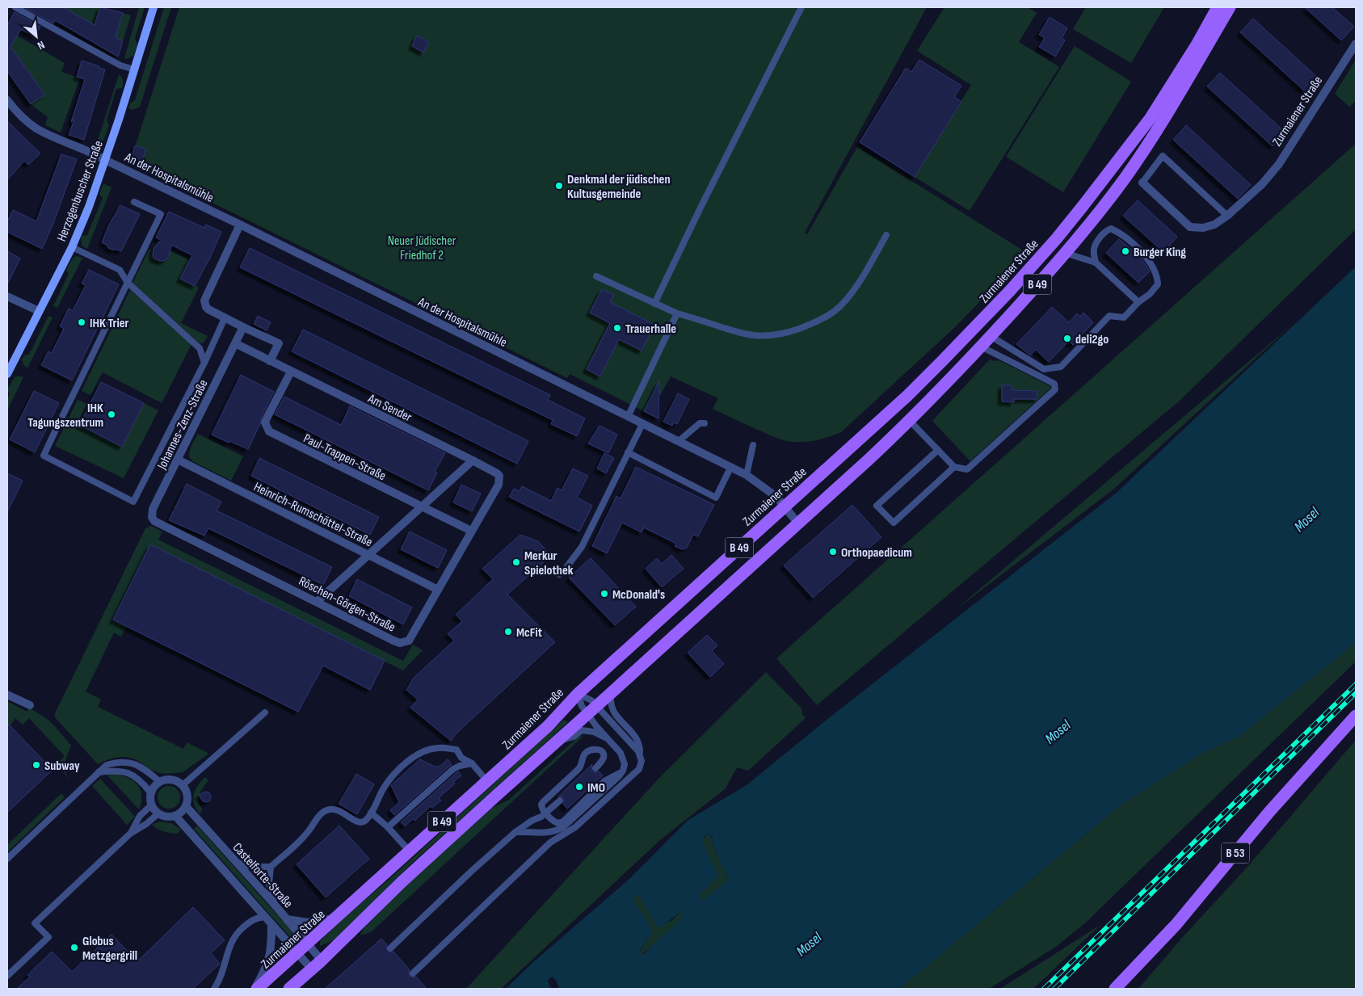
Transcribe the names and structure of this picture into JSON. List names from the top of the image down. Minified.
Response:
{"streets":{"main road":["Zurmaiener Straße","Herzogenbuscher Straße","B 49","B 53"],"street":["An der Hospitalsmühle","Am Sender","Johannes-Zenz-Straße","Paul-Trappen-Straße","Heinrich-Rumschöttel-Straße","Röschen-Görgen-Straße","Castelforte-Straße"]},"crossings":[["Zurmaiener Straße","An der Hospitalsmühle"],["Zurmaiener Straße","Castelforte-Straße"],["An der Hospitalsmühle","Herzogenbuscher Straße"],["An der Hospitalsmühle","B 49"],["B 49","Castelforte-Straße"],["Am Sender","Johannes-Zenz-Straße"],["Am Sender","Paul-Trappen-Straße"],["Am Sender","Röschen-Görgen-Straße"],["Johannes-Zenz-Straße","Heinrich-Rumschöttel-Straße"],["Johannes-Zenz-Straße","Röschen-Görgen-Straße"],["Paul-Trappen-Straße","Röschen-Görgen-Straße"],["Heinrich-Rumschöttel-Straße","Röschen-Görgen-Straße"]],"water":["Mosel"],"parks":["Neuer Jüdischer Friedhof 2"],"places":["Denkmal der jüdischen Kultusgemeinde","Burger King","IHK Trier","Trauerhalle","deli2go","IHK Tagungszentrum","Orthopaedicum","Merkur Spielothek","McDonald's","McFit","Subway","IMO","Globus Metzgergrill"],"north":"bottom right"}
